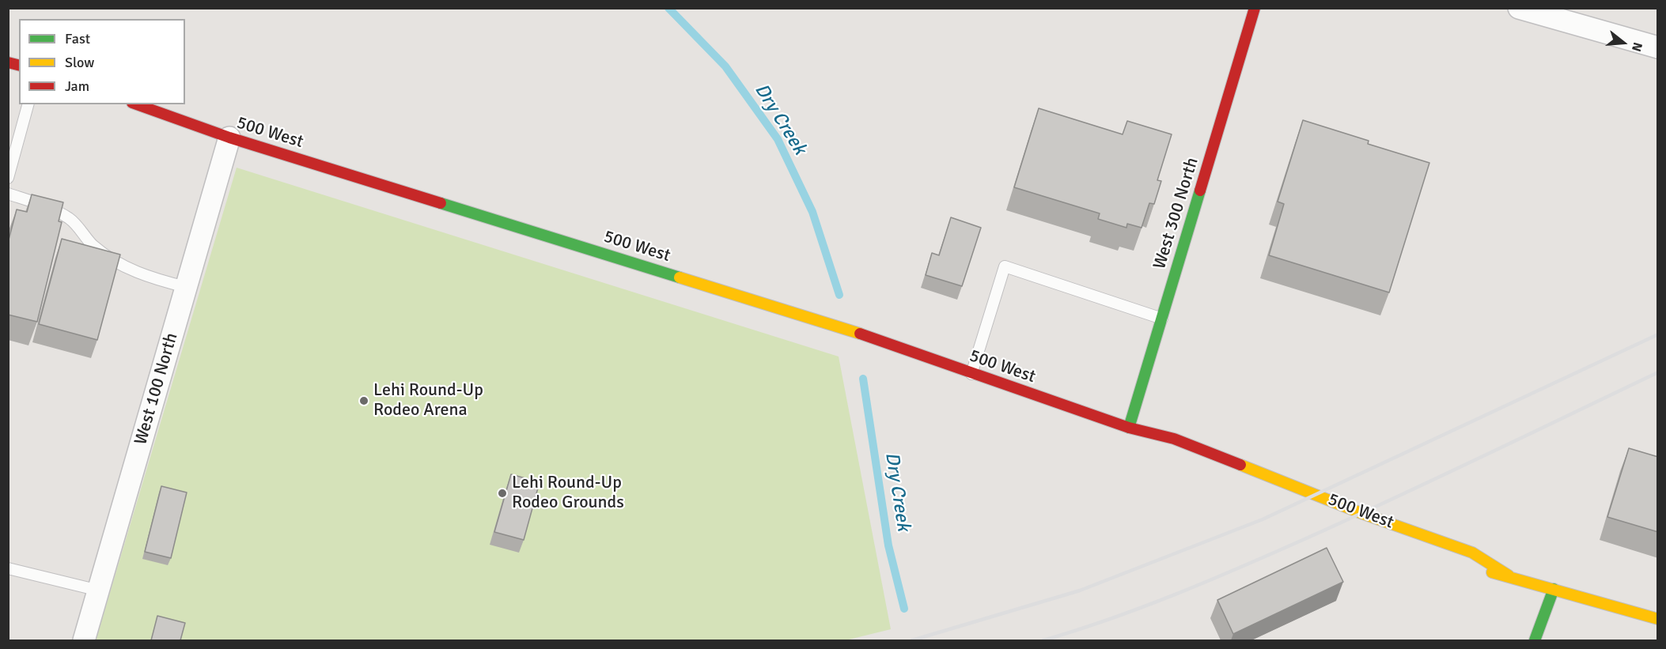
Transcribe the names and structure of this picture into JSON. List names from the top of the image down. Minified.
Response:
{"streets":{"main road":["500 West","West 300 North"],"street":["West 100 North"]},"crossings":[["500 West","West 300 North"],["500 West","West 100 North"]],"water":["Dry Creek"],"places":["Lehi Round-Up Rodeo Arena","Lehi Round-Up Rodeo Grounds"],"legend":["Fast","Slow","Jam"],"north":"right"}
